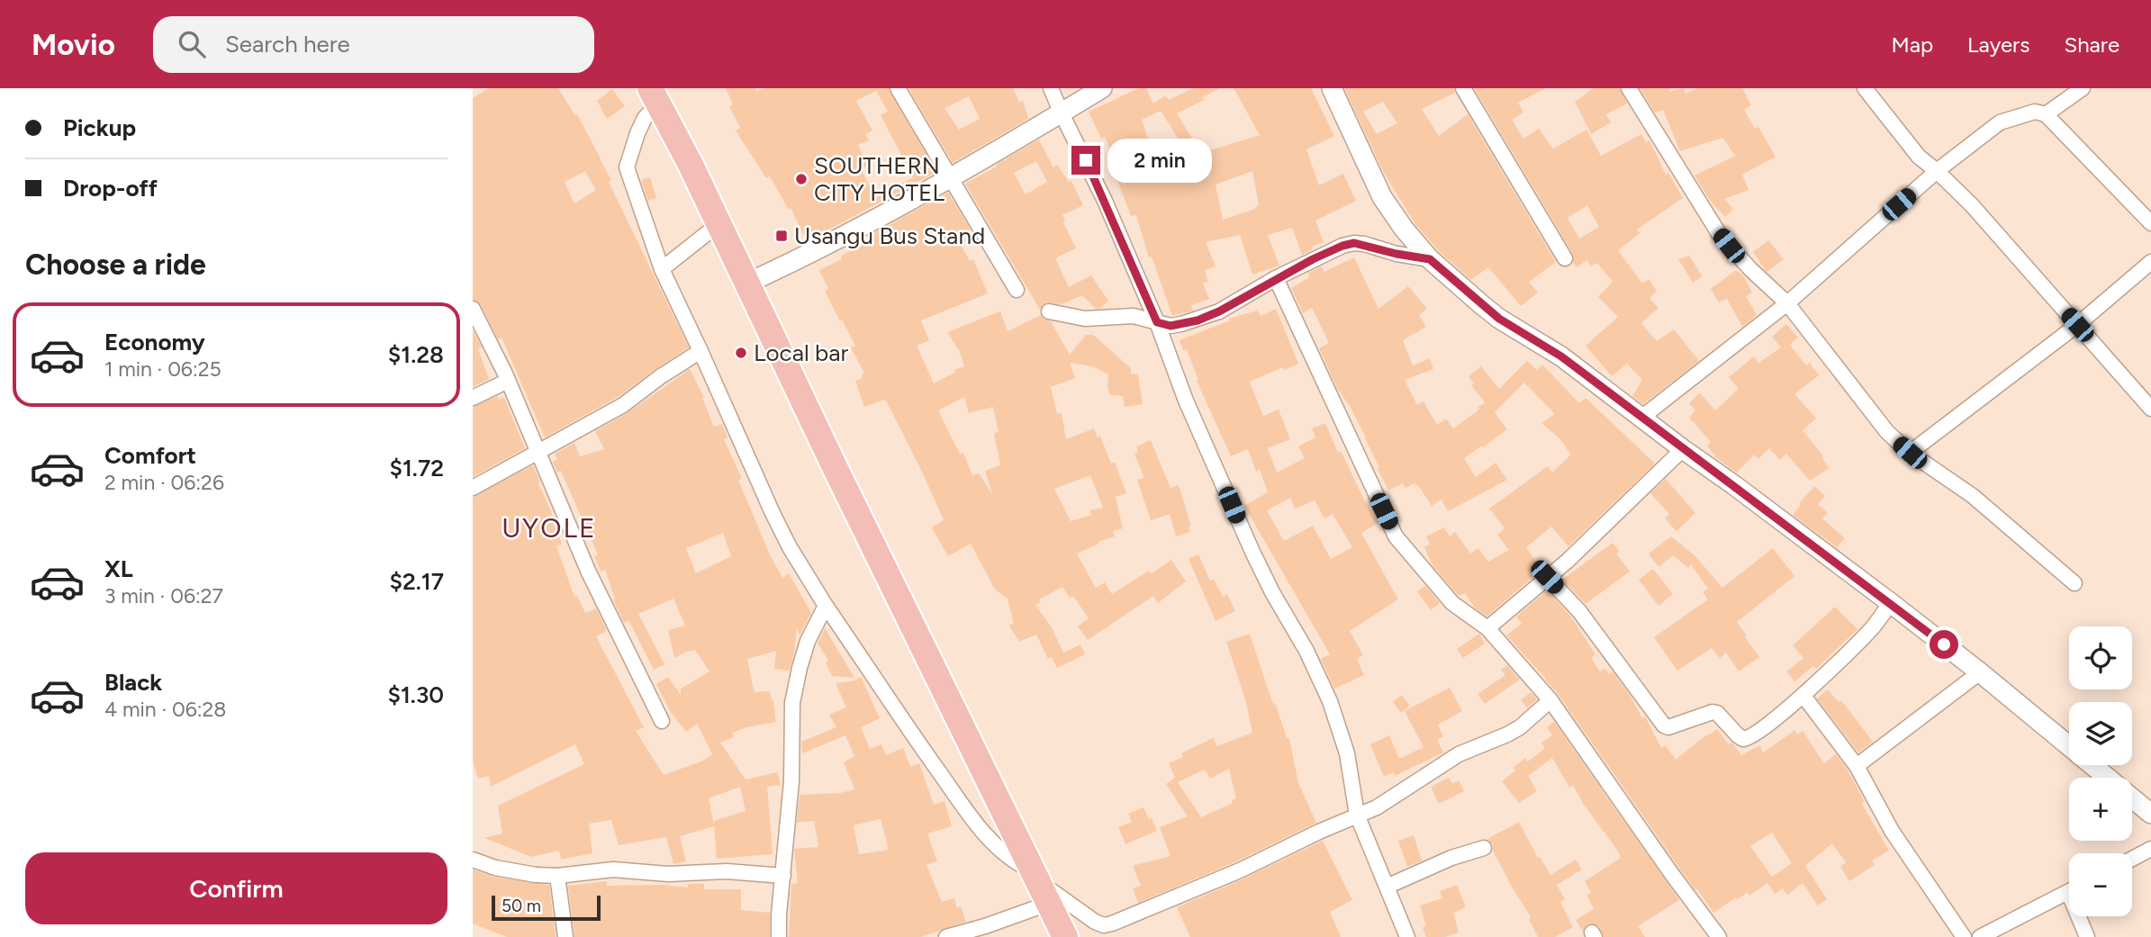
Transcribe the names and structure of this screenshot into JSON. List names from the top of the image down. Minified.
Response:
{"districts":["UYOLE"],"places":{"other":["SOUTHERN CITY HOTEL","Local bar"],"transit":["Usangu Bus Stand"]},"scale_bar":"50 m","page":{"header":"Movio","search":"Search here","nav":["Map","Layers","Share"],"banner":["Pickup","Drop-off"],"bubble":"2 min","heading":"Choose a ride","list":[{"name":"Economy","note":"1 min · 06:25","value":"$1.28"},{"name":"Comfort","note":"2 min · 06:26","value":"$1.72"},{"name":"XL","note":"3 min · 06:27","value":"$2.17"},{"name":"Black","note":"4 min · 06:28","value":"$1.30"}],"map_buttons":["+","−"],"buttons":"Confirm","scale":"50 m"}}
